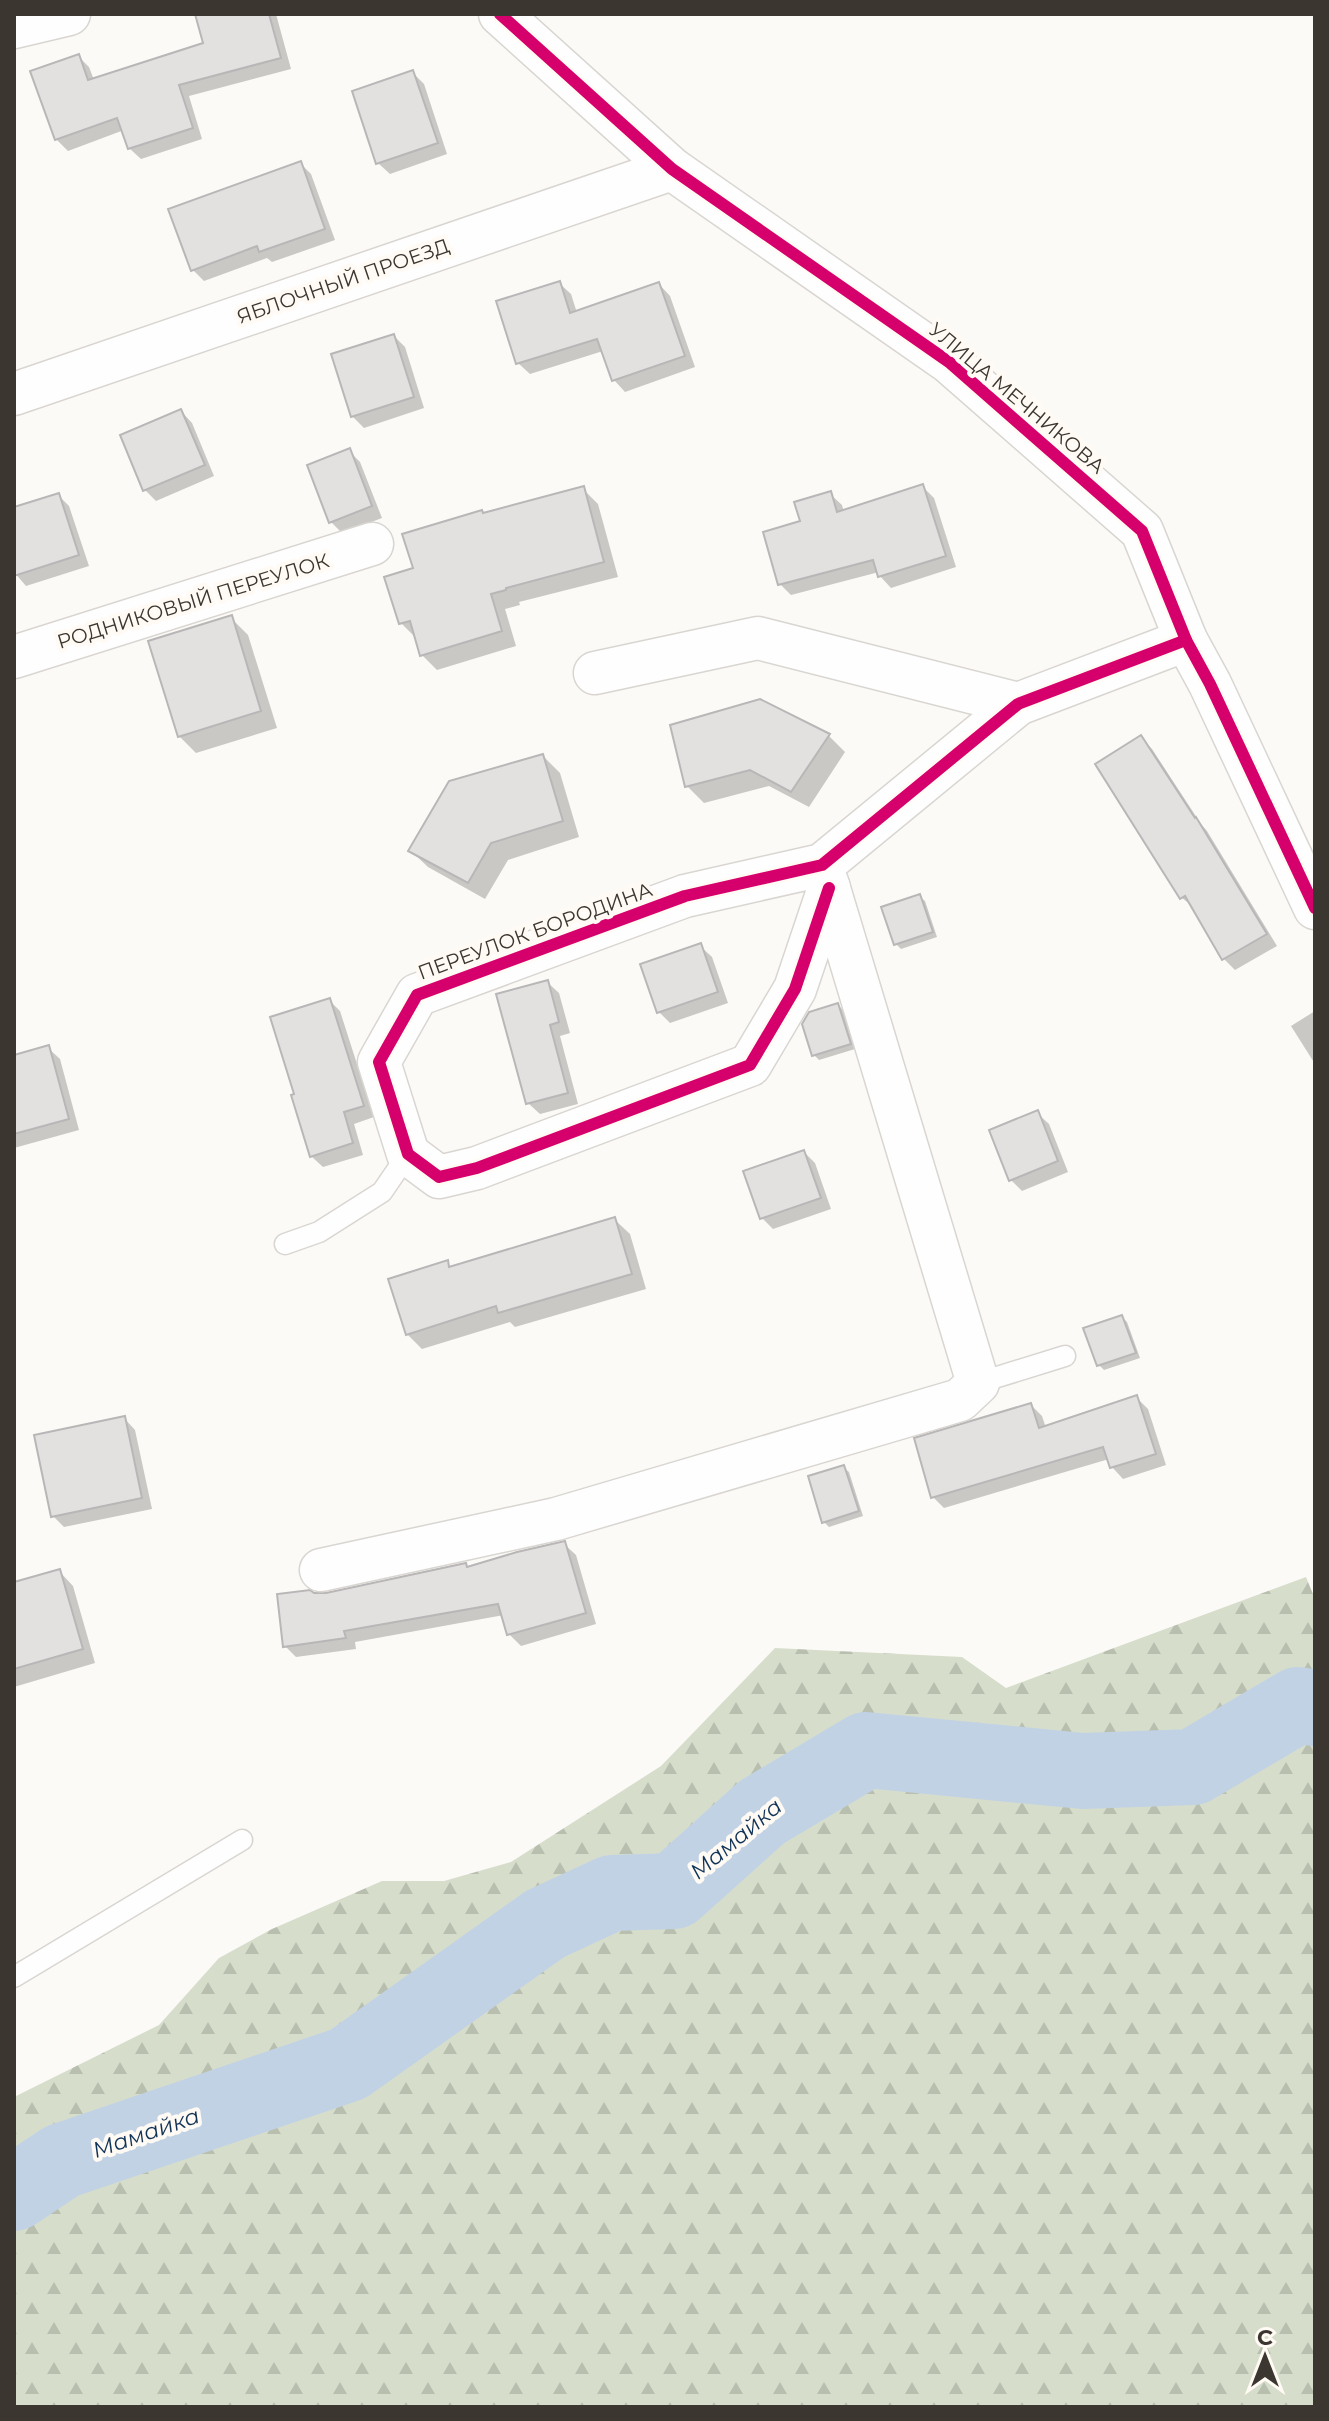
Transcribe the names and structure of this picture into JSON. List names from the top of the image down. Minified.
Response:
{"streets":{"street":["ЯБЛОЧНЫЙ ПРОЕЗД","УЛИЦА МЕЧНИКОВА","РОДНИКОВЫЙ ПЕРЕУЛОК","ПЕРЕУЛОК БОРОДИНА"]},"crossings":[["ЯБЛОЧНЫЙ ПРОЕЗД","УЛИЦА МЕЧНИКОВА"],["УЛИЦА МЕЧНИКОВА","ПЕРЕУЛОК БОРОДИНА"]],"water":["Мамайка"],"north":"top"}
